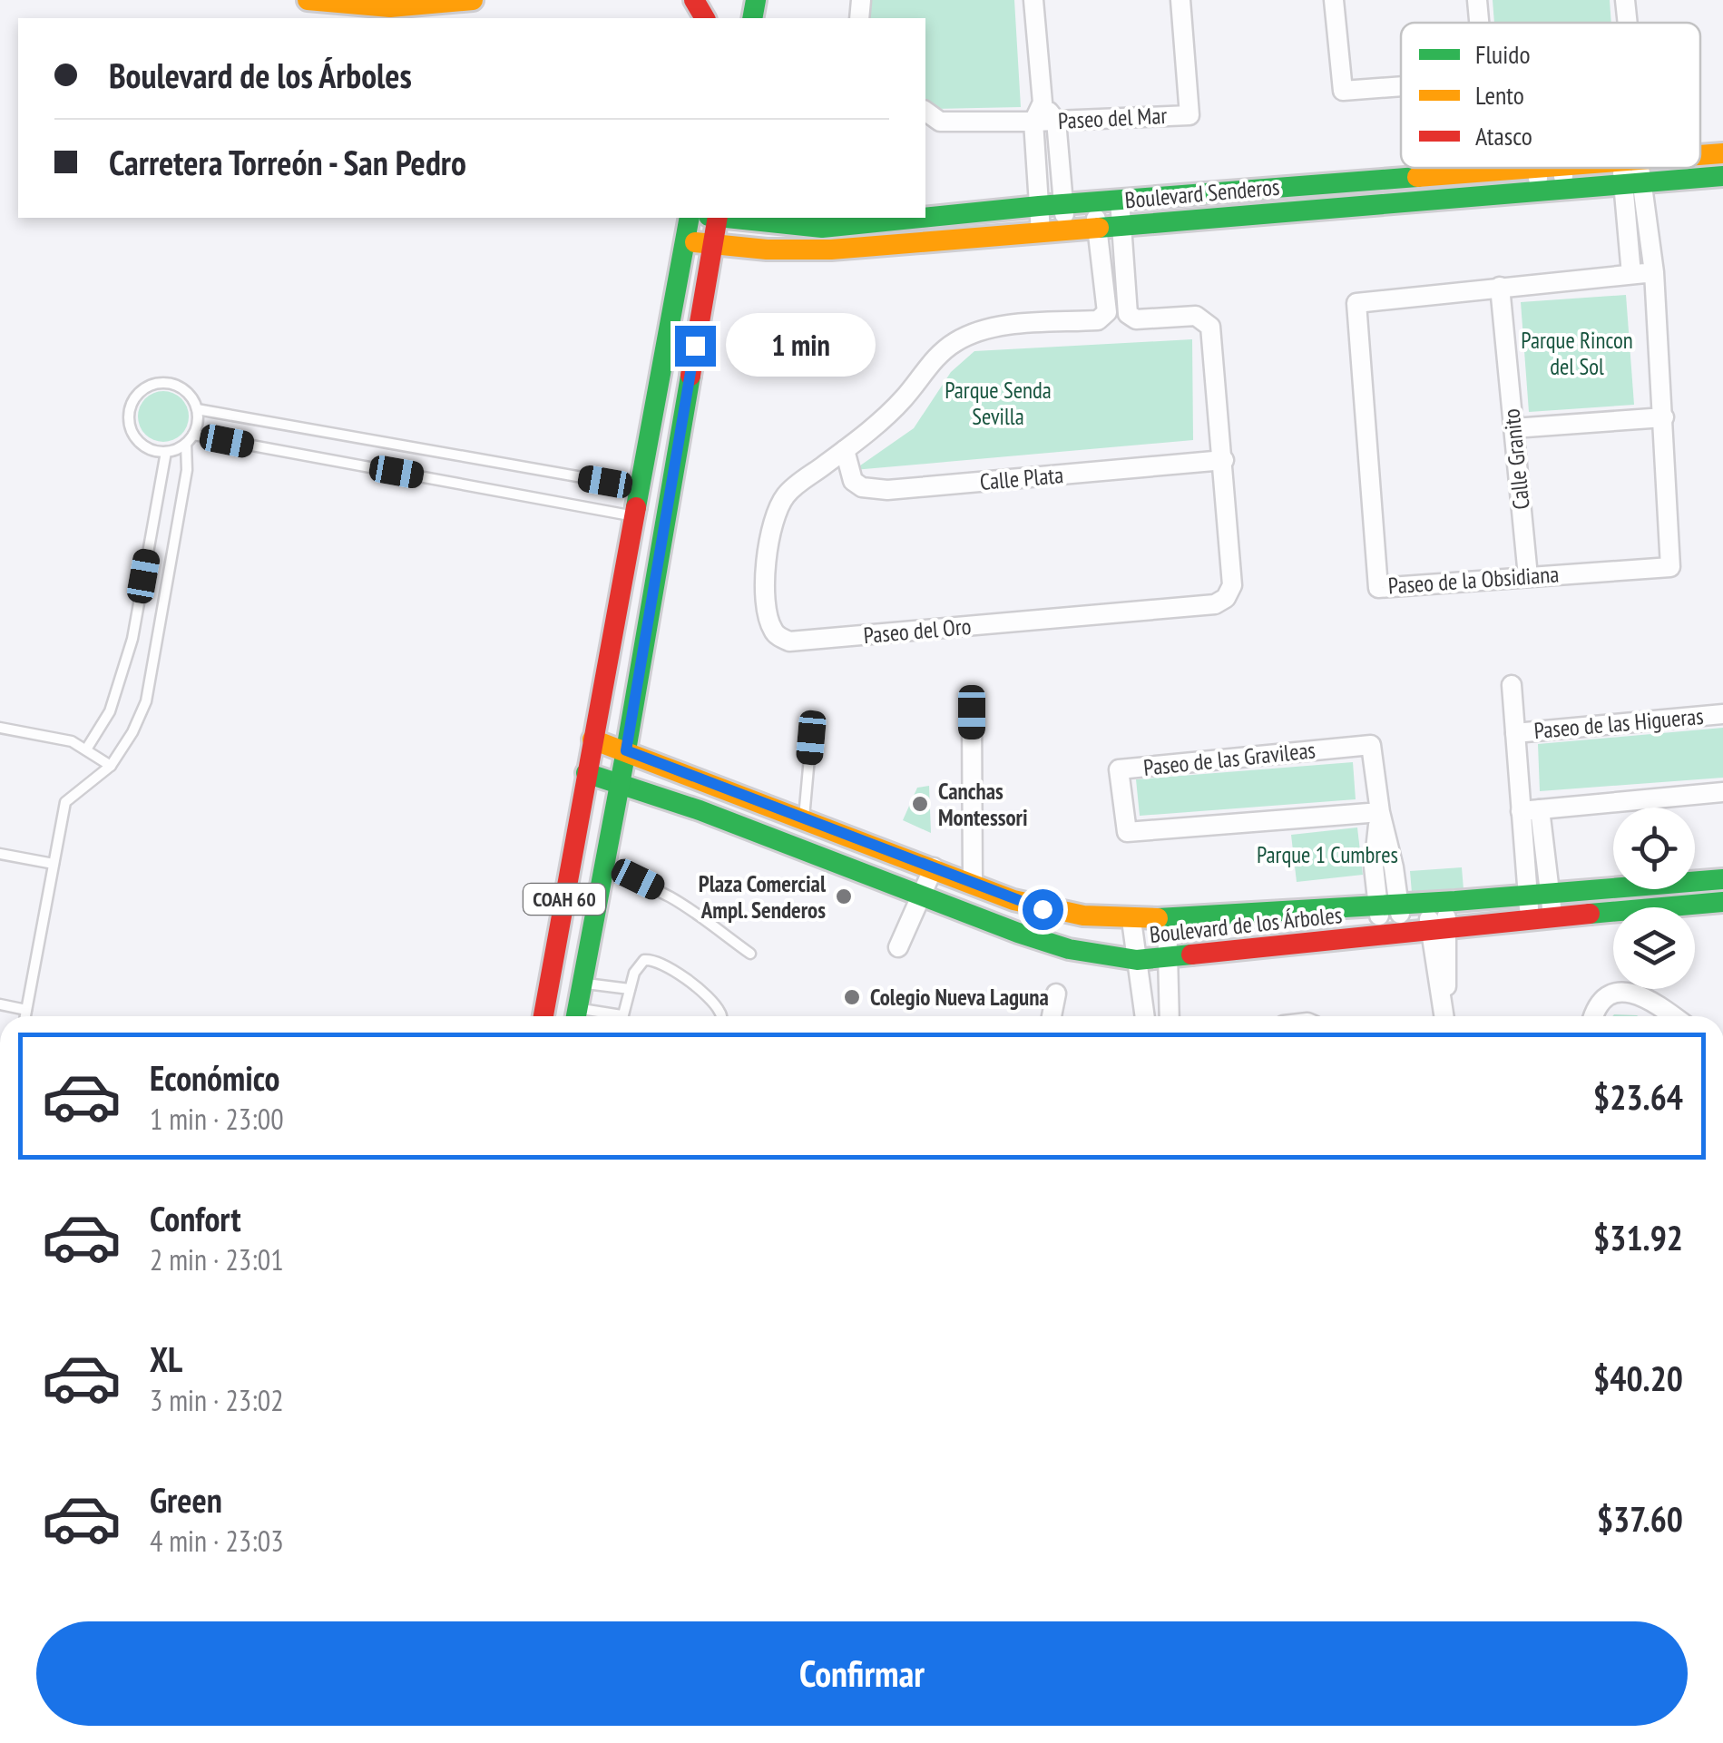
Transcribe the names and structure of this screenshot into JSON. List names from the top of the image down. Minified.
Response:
{"streets":{"main road":["Boulevard Senderos","COAH 60","Boulevard de los Árboles"],"street":["Paseo del Mar","Calle Granito","Calle Plata","Paseo de la Obsidiana","Paseo del Oro","Paseo de las Higueras","Paseo de las Gravileas"]},"crossings":[["Boulevard Senderos","Paseo de la Obsidiana"],["Boulevard Senderos","Paseo del Oro"],["Boulevard Senderos","COAH 60"],["Calle Granito","Paseo de la Obsidiana"],["Calle Plata","Paseo del Oro"],["Paseo de las Higueras","Boulevard de los Árboles"],["Paseo de las Gravileas","Boulevard de los Árboles"],["COAH 60","Boulevard de los Árboles"]],"parks":["Parque Rincon del Sol","Parque Senda Sevilla","Parque 1 Cumbres"],"places":["Canchas Montessori","Plaza Comercial Ampl. Senderos","Colegio Nueva Laguna"],"legend":["Fluido","Lento","Atasco"],"page":{"banner":["Boulevard de los Árboles","Carretera Torreón - San Pedro"],"bubble":"1 min","list":[{"name":"Económico","note":"1 min · 23:00","value":"$23.64"},{"name":"Confort","note":"2 min · 23:01","value":"$31.92"},{"name":"XL","note":"3 min · 23:02","value":"$40.20"},{"name":"Green","note":"4 min · 23:03","value":"$37.60"}],"buttons":"Confirmar"}}
